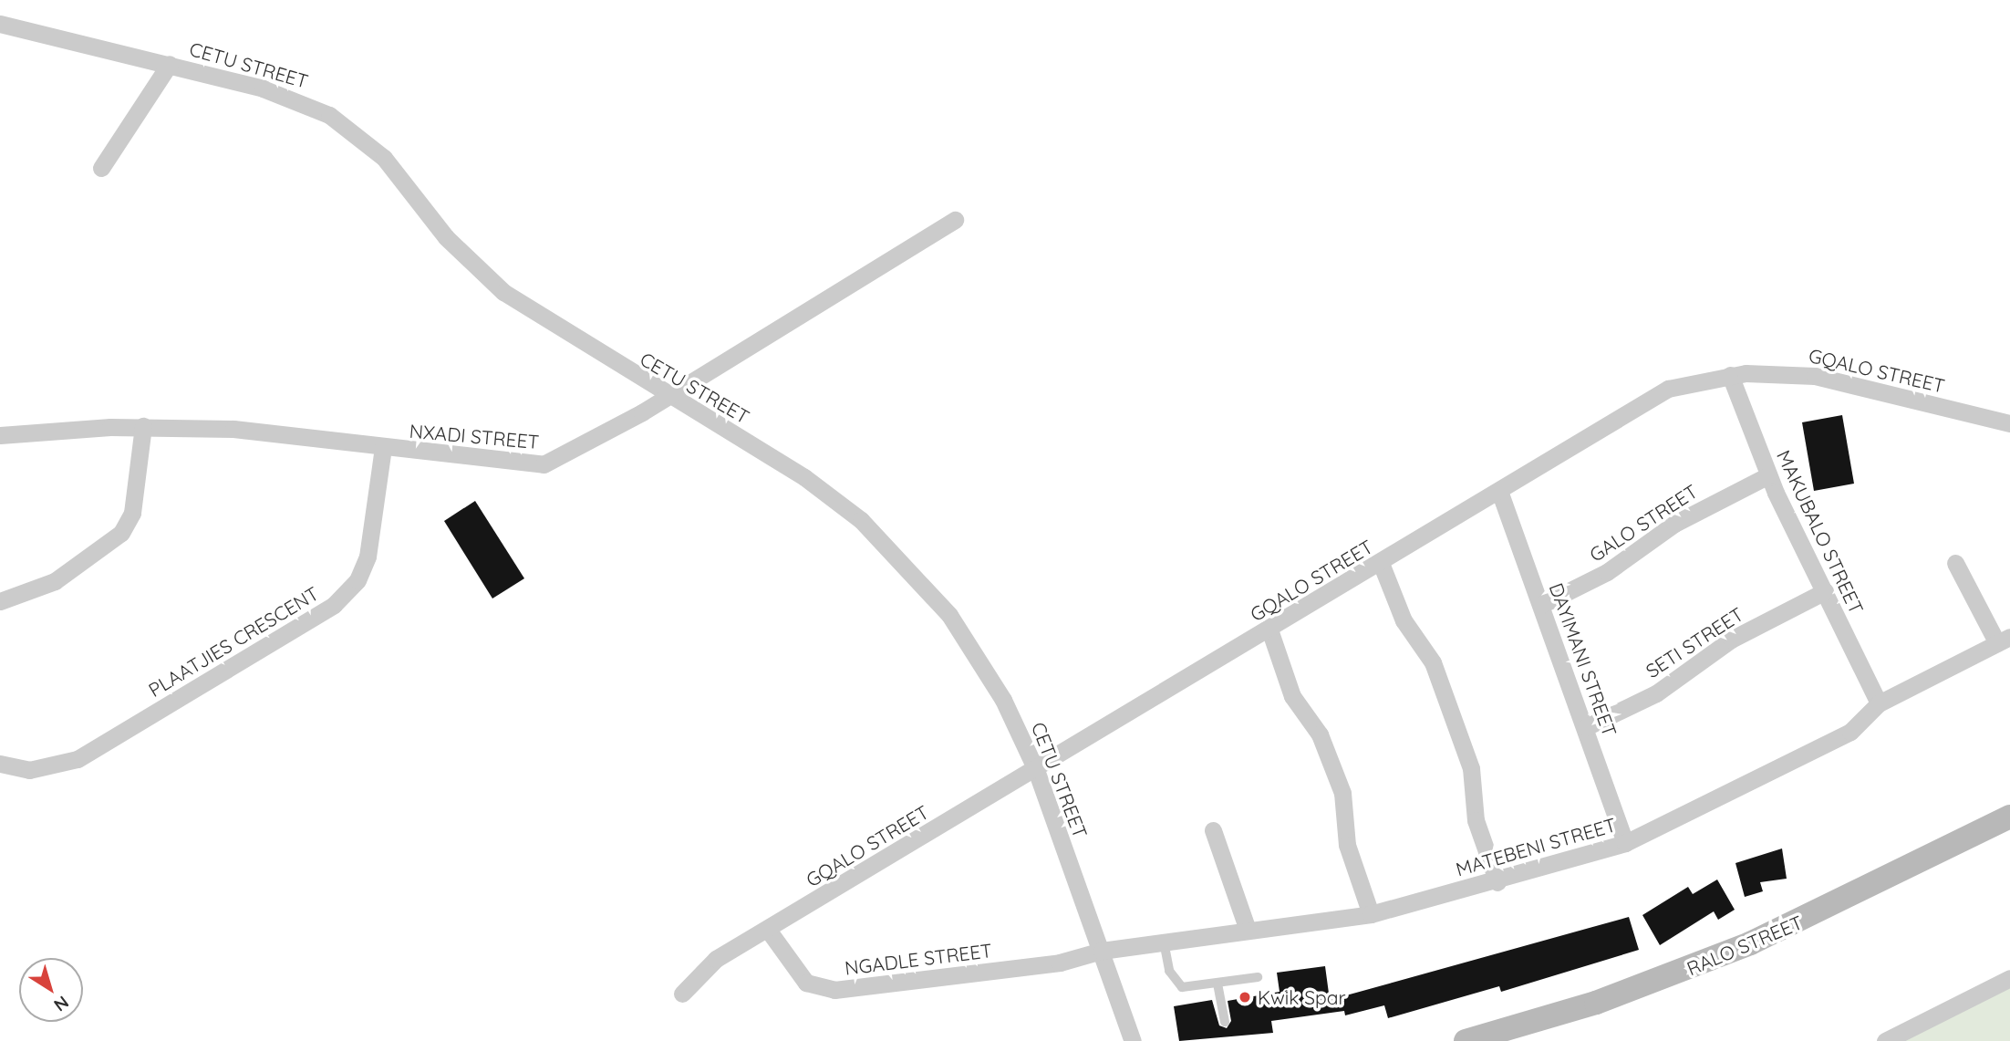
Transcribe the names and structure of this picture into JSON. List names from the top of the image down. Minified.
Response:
{"streets":{"street":["CETU STREET","GQALO STREET","NXADI STREET","GALO STREET","MAKUBALO STREET","PLAATJIES CRESCENT","SETI STREET","DAYIMANI STREET","MATEBENI STREET","RALO STREET","NGADLE STREET"]},"crossings":[["CETU STREET","GQALO STREET"],["CETU STREET","NXADI STREET"],["CETU STREET","MATEBENI STREET"],["CETU STREET","NGADLE STREET"],["GQALO STREET","MAKUBALO STREET"],["GQALO STREET","DAYIMANI STREET"],["GQALO STREET","NGADLE STREET"],["NXADI STREET","PLAATJIES CRESCENT"],["GALO STREET","MAKUBALO STREET"],["GALO STREET","DAYIMANI STREET"],["MAKUBALO STREET","SETI STREET"],["MAKUBALO STREET","MATEBENI STREET"],["SETI STREET","DAYIMANI STREET"],["DAYIMANI STREET","MATEBENI STREET"],["MATEBENI STREET","NGADLE STREET"]],"places":["Kwik Spar"],"north":"bottom right"}
